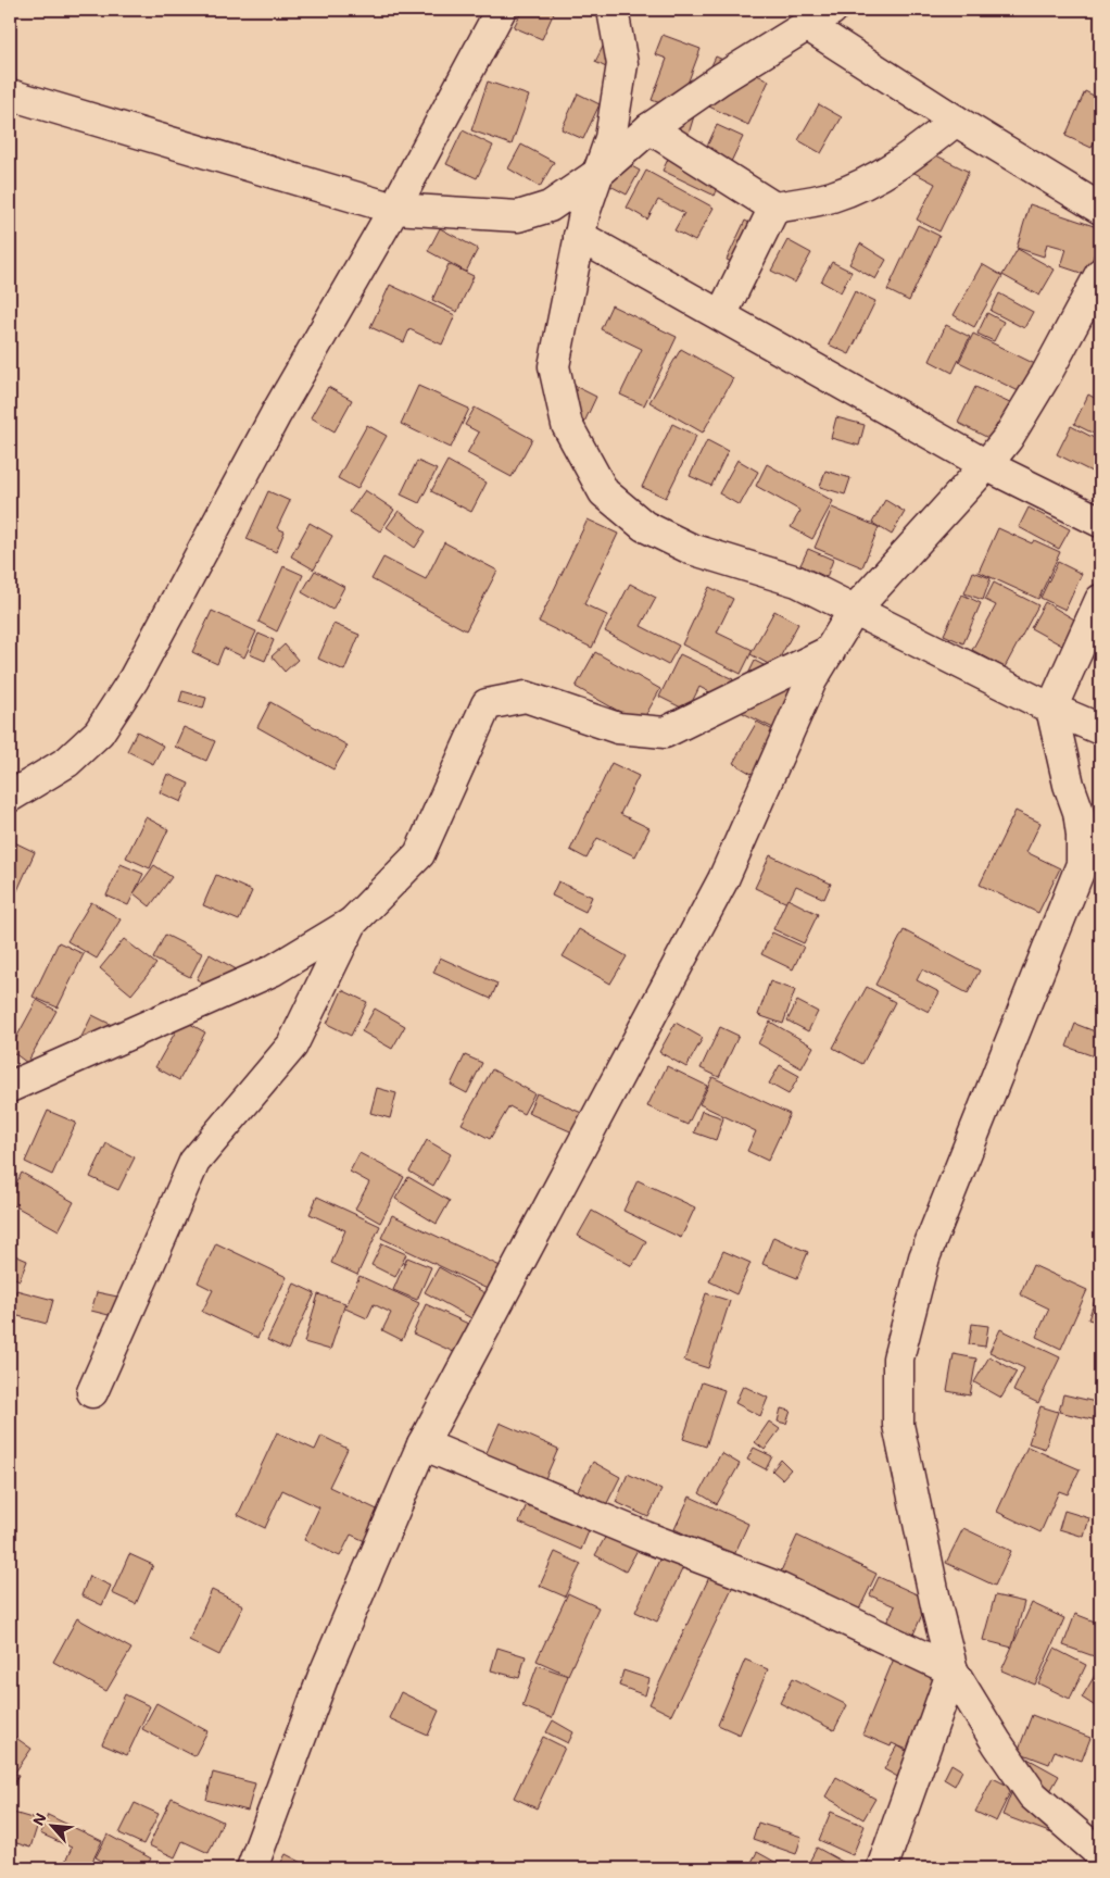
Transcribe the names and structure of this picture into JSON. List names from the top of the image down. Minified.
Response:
{"north":"top left"}
